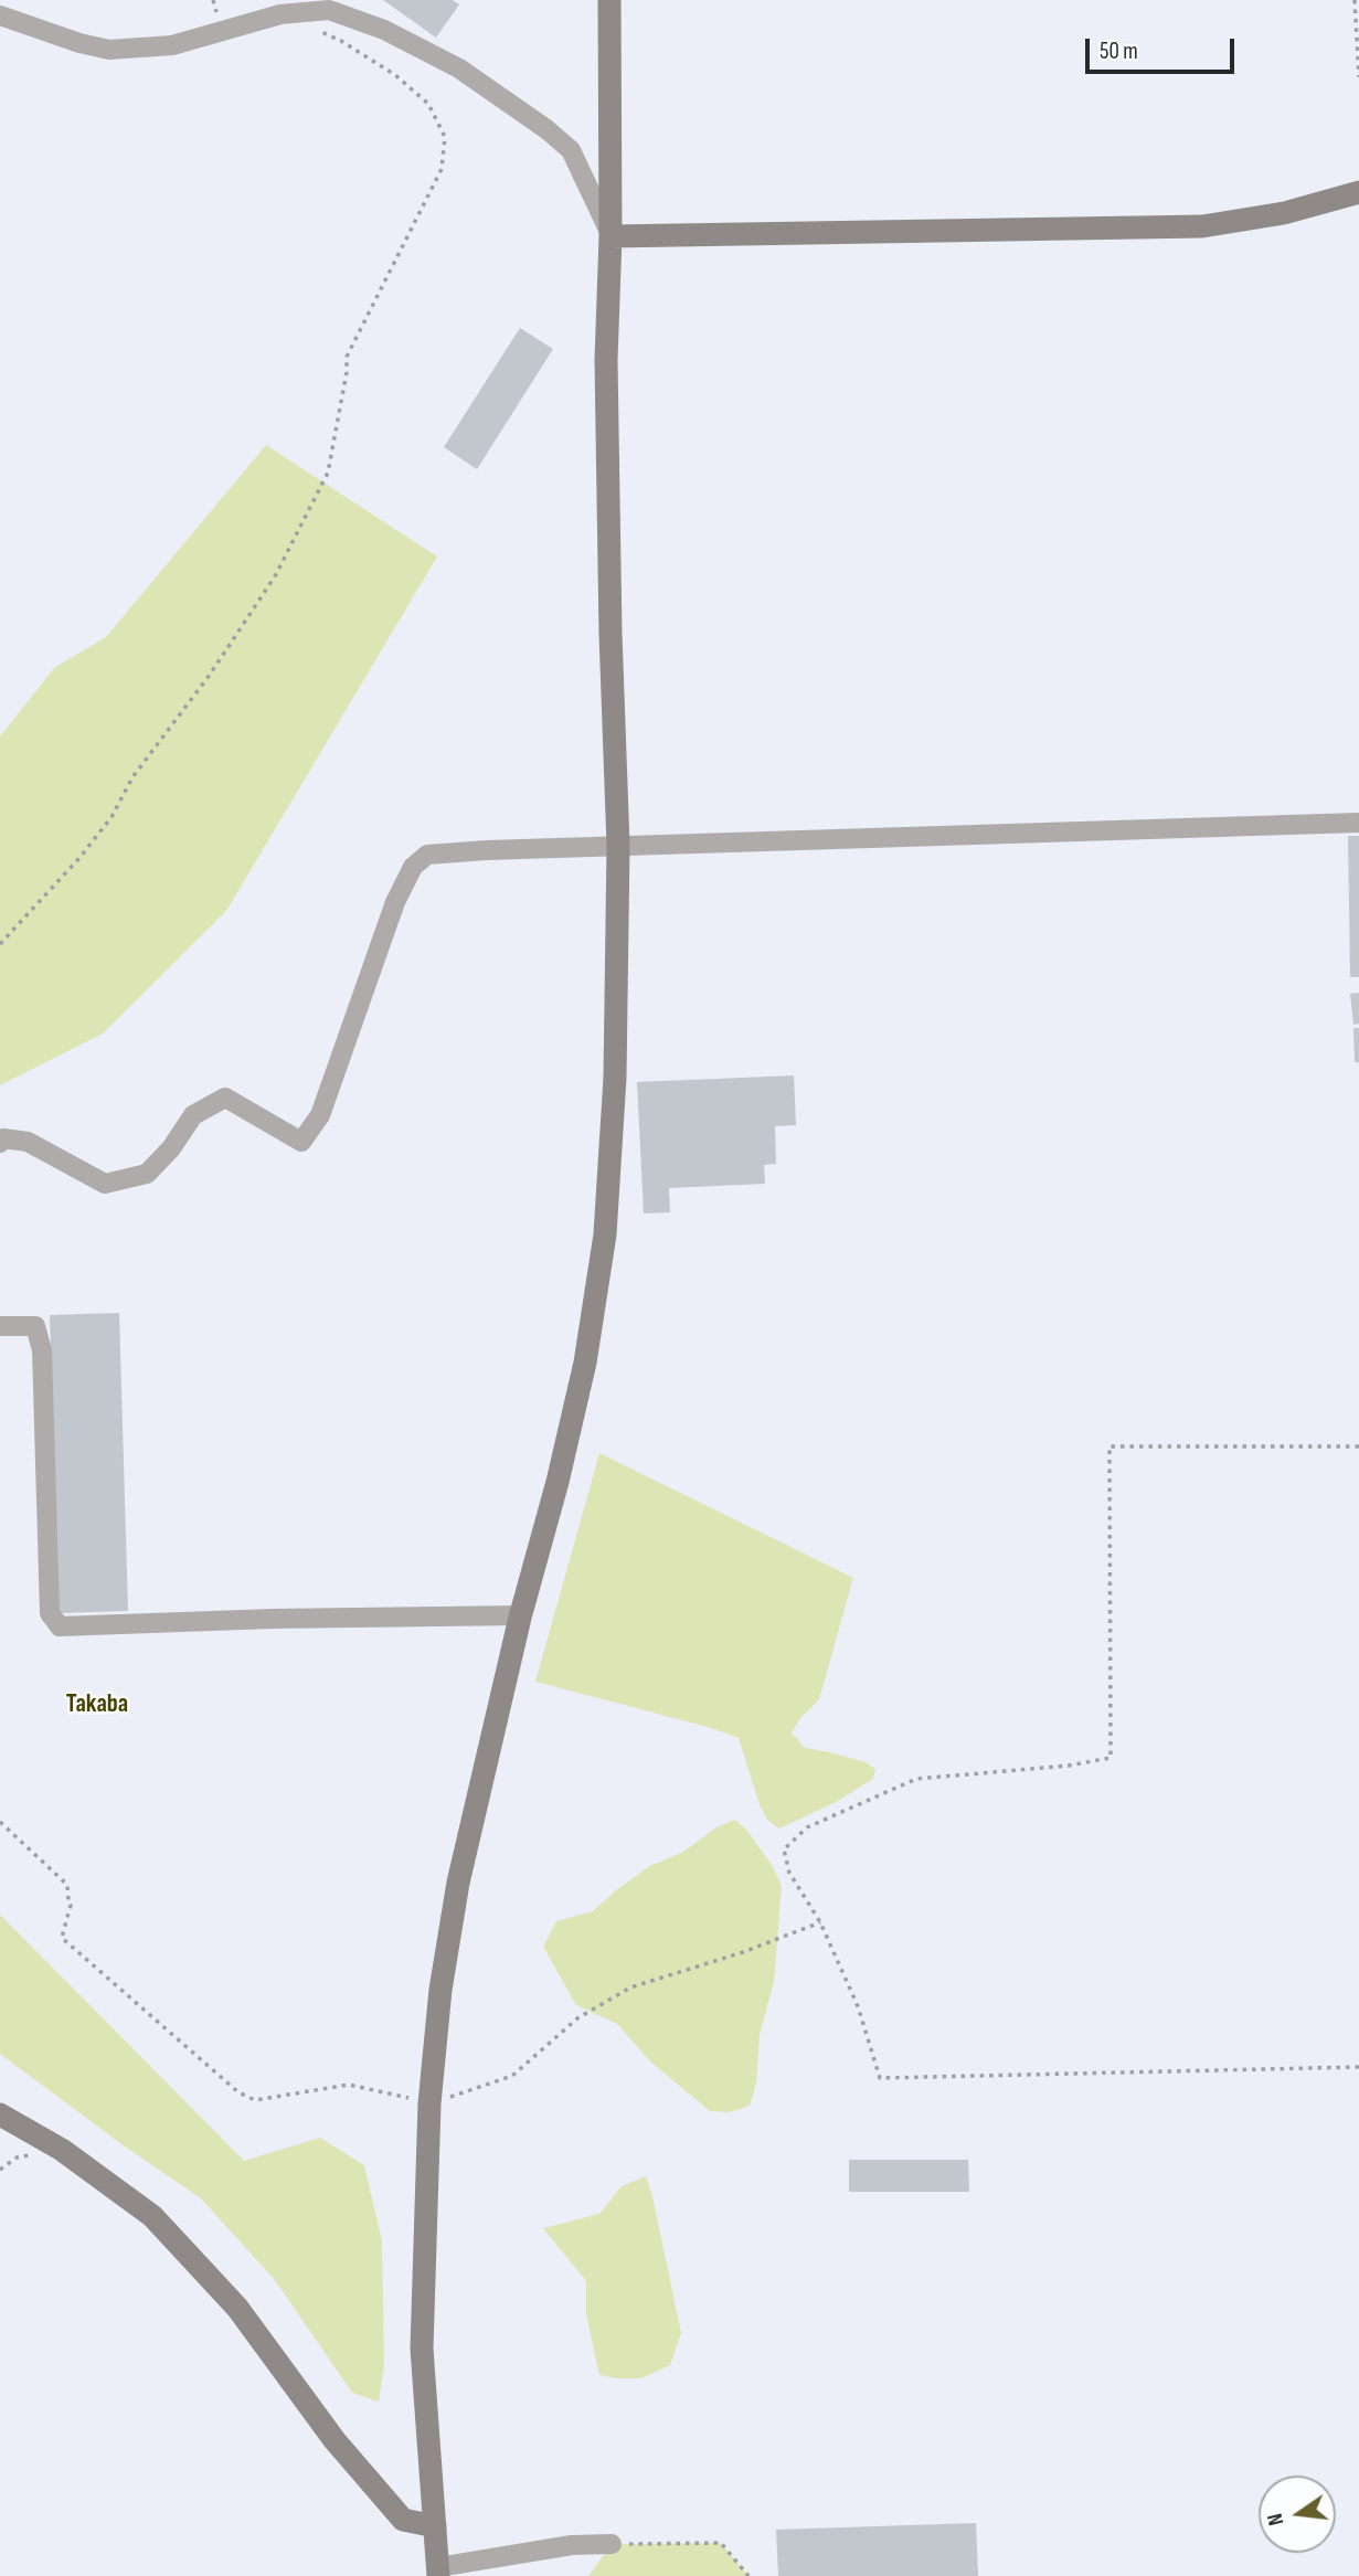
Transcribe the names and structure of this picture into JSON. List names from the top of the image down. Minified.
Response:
{"districts":["Takaba"],"scale_bar":"50 m","north":"left"}
